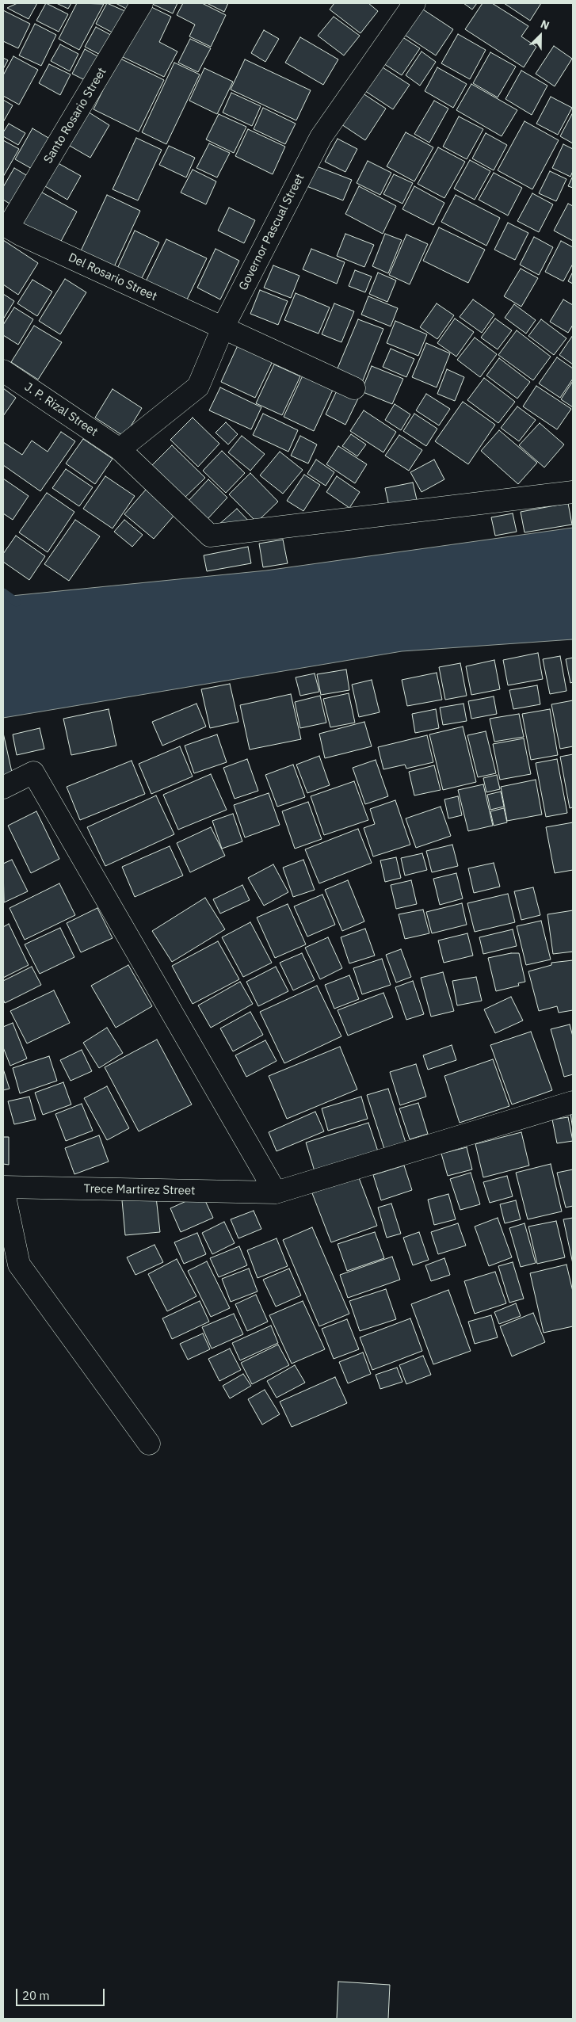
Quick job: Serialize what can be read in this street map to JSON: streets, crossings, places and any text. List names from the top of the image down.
{
  "streets": {
    "street": [
      "Santo Rosario Street",
      "Governor Pascual Street",
      "Del Rosario Street",
      "J. P. Rizal Street",
      "Trece Martirez Street"
    ]
  },
  "crossings": [
    ["Santo Rosario Street", "Del Rosario Street"],
    ["Governor Pascual Street", "Del Rosario Street"],
    ["Governor Pascual Street", "J. P. Rizal Street"]
  ],
  "scale_bar": "20 m",
  "north": "top right"
}
